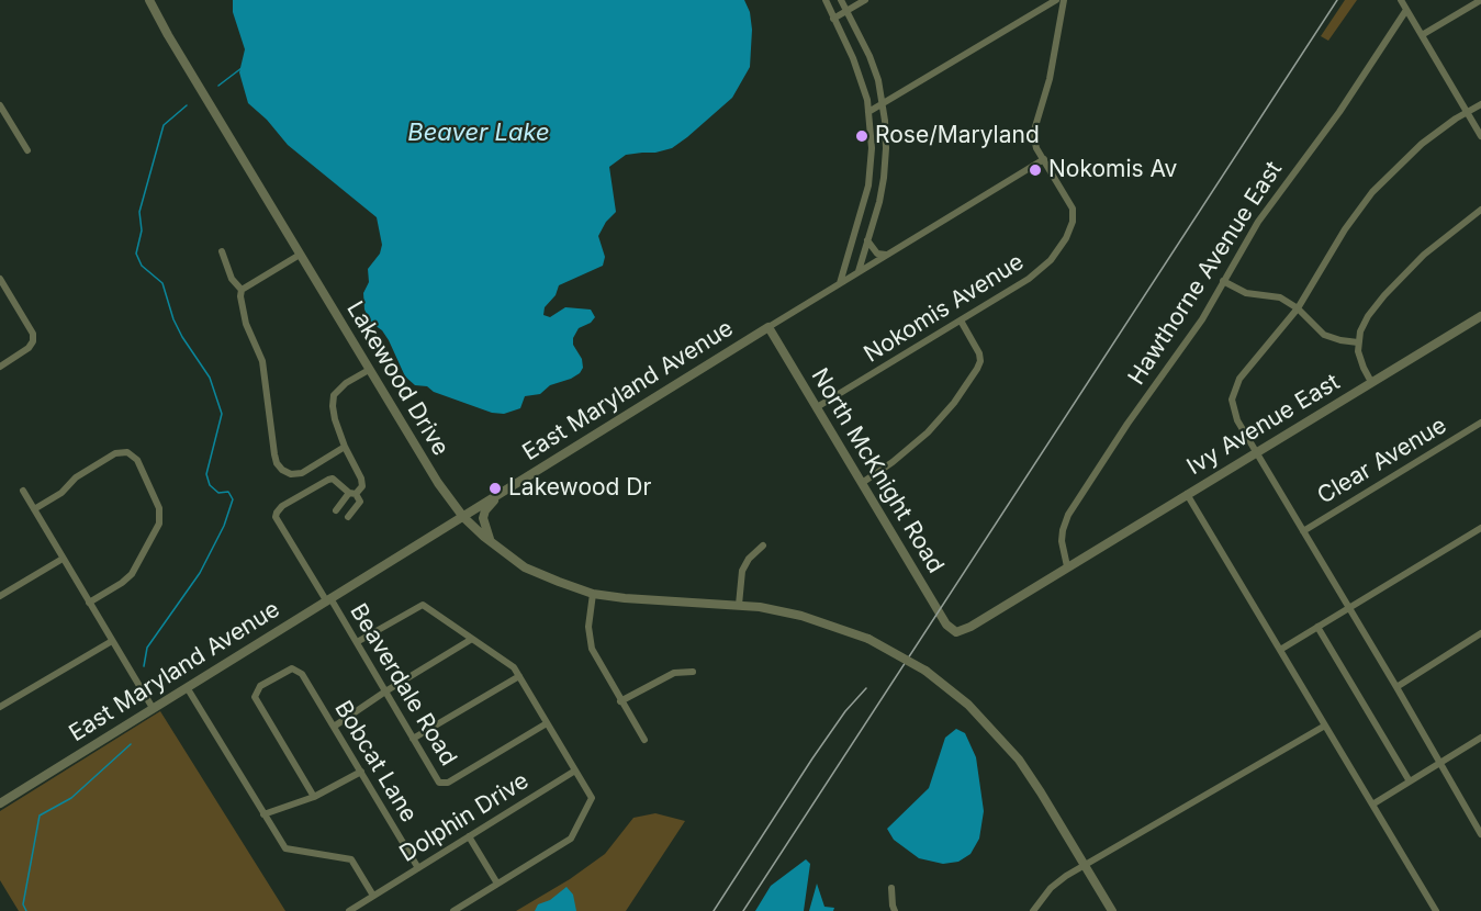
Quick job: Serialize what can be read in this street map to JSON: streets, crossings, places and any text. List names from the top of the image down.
{
  "streets": {
    "street": [
      "Hawthorne Avenue East",
      "Nokomis Avenue",
      "Lakewood Drive",
      "East Maryland Avenue",
      "Ivy Avenue East",
      "Clear Avenue",
      "North McKnight Road",
      "Beaverdale Road",
      "Bobcat Lane",
      "Dolphin Drive"
    ]
  },
  "crossings": [
    ["Hawthorne Avenue East", "Ivy Avenue East"],
    ["Nokomis Avenue", "East Maryland Avenue"],
    ["Nokomis Avenue", "North McKnight Road"],
    ["Lakewood Drive", "East Maryland Avenue"],
    ["East Maryland Avenue", "North McKnight Road"],
    ["East Maryland Avenue", "Beaverdale Road"],
    ["Ivy Avenue East", "North McKnight Road"],
    ["Bobcat Lane", "Dolphin Drive"]
  ],
  "water": ["Beaver Lake"],
  "places": ["Rose/Maryland", "Nokomis Av", "Lakewood Dr"]
}
